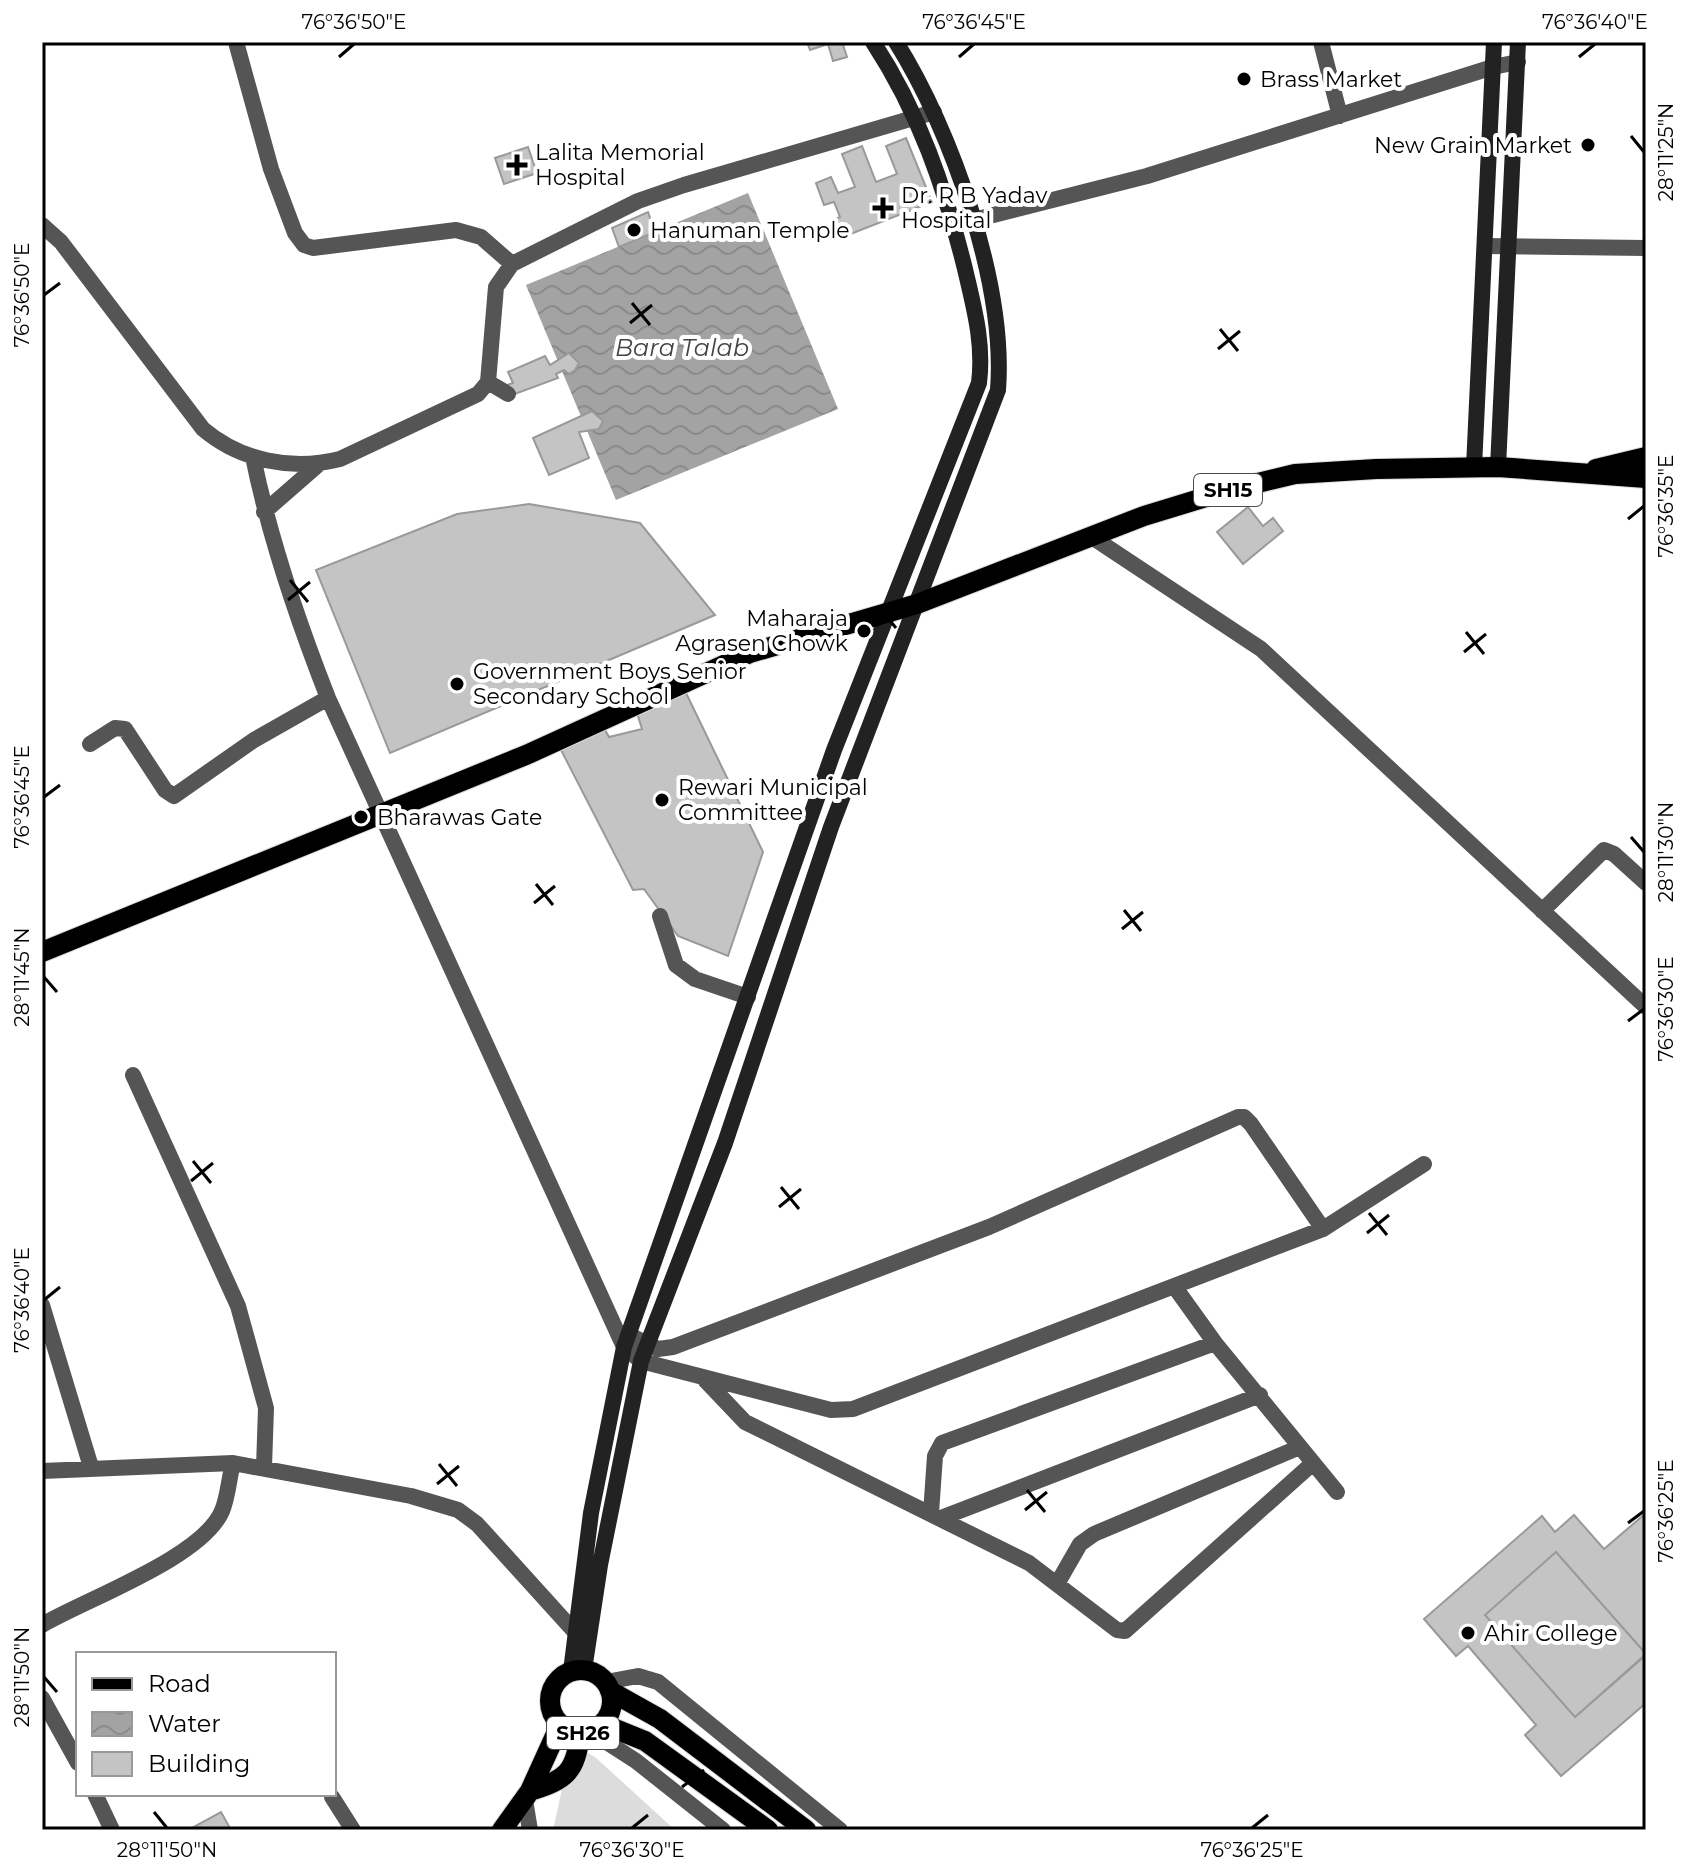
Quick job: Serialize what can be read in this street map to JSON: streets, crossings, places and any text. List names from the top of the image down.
{
  "streets": {
    "main road": ["SH15", "SH26"]
  },
  "water": ["Bara Talab"],
  "places": {
    "other": [
      "Brass Market",
      "New Grain Market",
      "Hanuman Temple",
      "Maharaja Agrasen Chowk",
      "Government Boys Senior Secondary School",
      "Rewari Municipal Committee",
      "Bharawas Gate",
      "Ahir College"
    ],
    "health": ["Lalita Memorial Hospital", "Dr. R B Yadav Hospital"]
  },
  "legend": ["Road", "Water", "Building"],
  "coordinates": [
    "76°36'50\"E",
    "76°36'45\"E",
    "76°36'40\"E",
    "28°11'25\"N",
    "76°36'35\"E",
    "28°11'30\"N",
    "28°11'45\"N",
    "76°36'30\"E",
    "76°36'25\"E",
    "28°11'50\"N"
  ]
}
